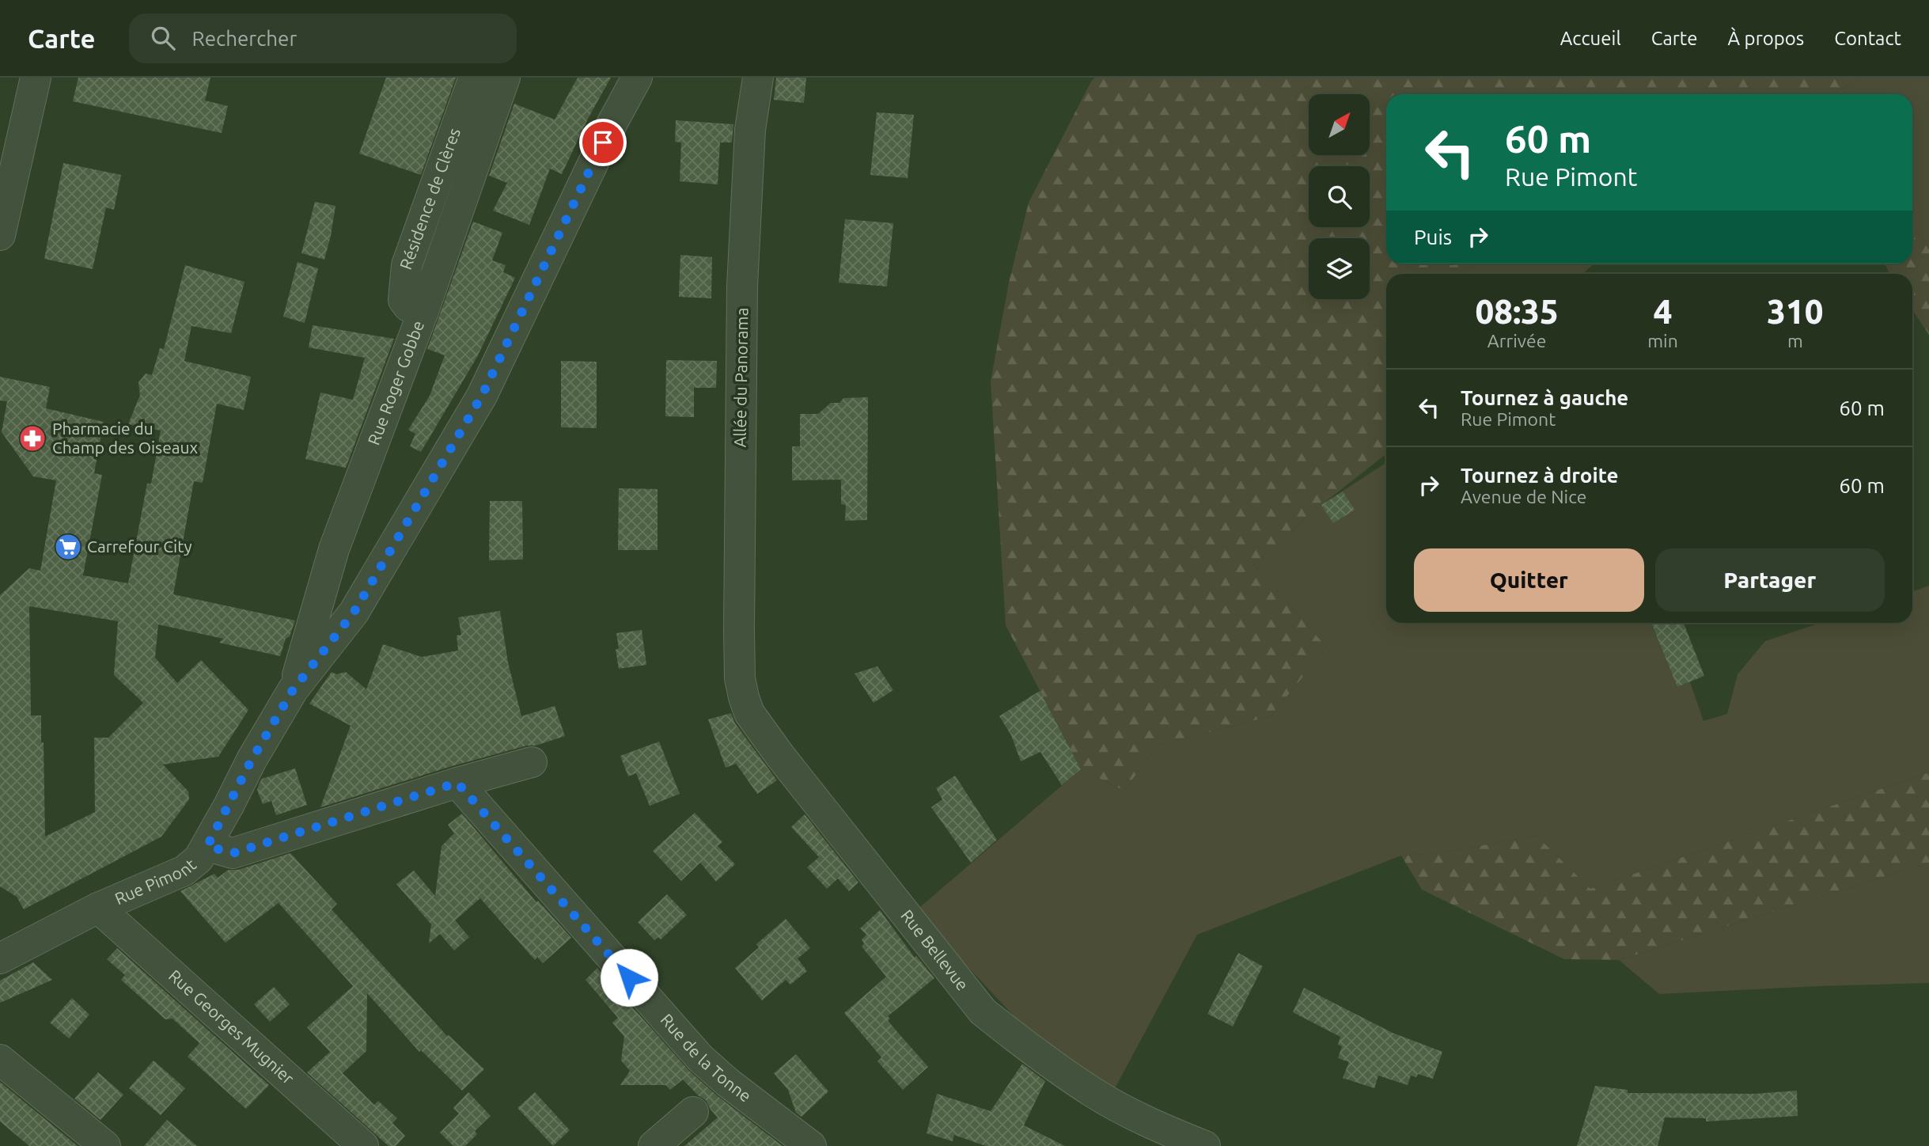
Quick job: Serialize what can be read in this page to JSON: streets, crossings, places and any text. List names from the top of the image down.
{
  "streets": {
    "street": [
      "Résidence de Clères",
      "Allée du Panorama",
      "Rue Roger Gobbe",
      "Rue Pimont",
      "Rue Bellevue",
      "Rue Georges Mugnier",
      "Rue de la Tonne"
    ]
  },
  "crossings": [
    ["Résidence de Clères", "Rue Roger Gobbe"],
    ["Allée du Panorama", "Rue Bellevue"],
    ["Rue Pimont", "Rue Georges Mugnier"],
    ["Rue Pimont", "Rue de la Tonne"]
  ],
  "places": {
    "pharmacy": ["Pharmacie du Champ des Oiseaux"],
    "supermarket": ["Carrefour City"]
  },
  "north": "top right",
  "page": {
    "header": "Carte",
    "search": "Rechercher",
    "nav": [
      "Accueil",
      "Carte",
      "À propos",
      "Contact"
    ],
    "turn": ["60 m", "Rue Pimont"],
    "then": "Puis",
    "eta": [
      "08:35",
      "Arrivée",
      "4",
      "min",
      "310",
      "m"
    ],
    "list": [
      {
        "name": "Tournez à gauche",
        "note": "Rue Pimont",
        "value": "60 m"
      },
      {
        "name": "Tournez à droite",
        "note": "Avenue de Nice",
        "value": "60 m"
      }
    ],
    "buttons": ["Quitter", "Partager"]
  }
}
